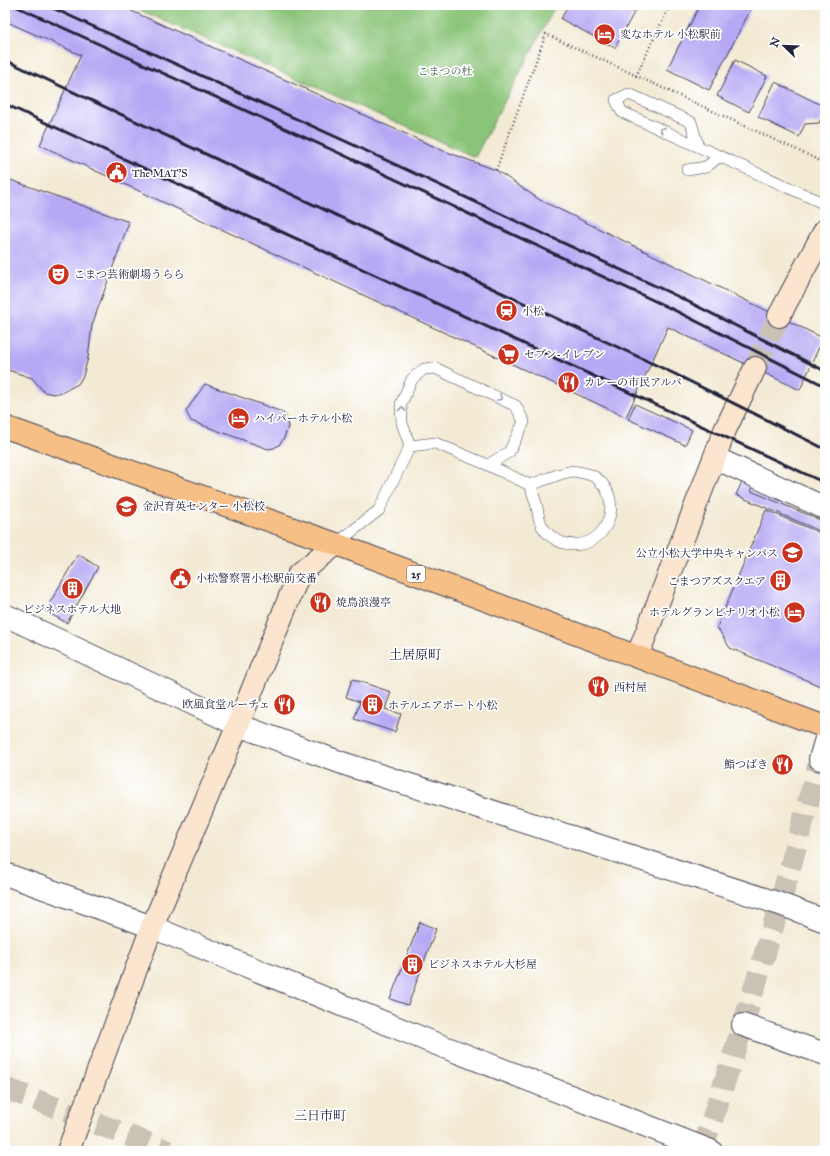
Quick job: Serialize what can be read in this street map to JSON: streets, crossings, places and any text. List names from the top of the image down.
{
  "streets": {
    "main road": ["25"]
  },
  "districts": ["土居原町", "三日市町"],
  "parks": ["こまつの杜"],
  "places": {
    "hotel": ["変なホテル 小松駅前", "ハイパーホテル小松", "ホテルグランビナリオ小松"],
    "public building": ["The MAT'S", "小松警察署小松駅前交番"],
    "theatre": ["こまつ芸術劇場うらら"],
    "station": ["小松"],
    "supermarket": ["セブン-イレブン"],
    "restaurant": [
      "カレーの市民アルバ",
      "焼鳥浪漫亭",
      "西村屋",
      "欧風食堂ルーチェ",
      "鮨つばき"
    ],
    "school or university": ["金沢育英センター 小松校", "公立小松大学中央キャンパス"],
    "building": [
      "こまつアズスクエア",
      "ビジネスホテル大地",
      "ホテルエアポート小松",
      "ビジネスホテル大杉屋"
    ]
  },
  "north": "top left"
}
